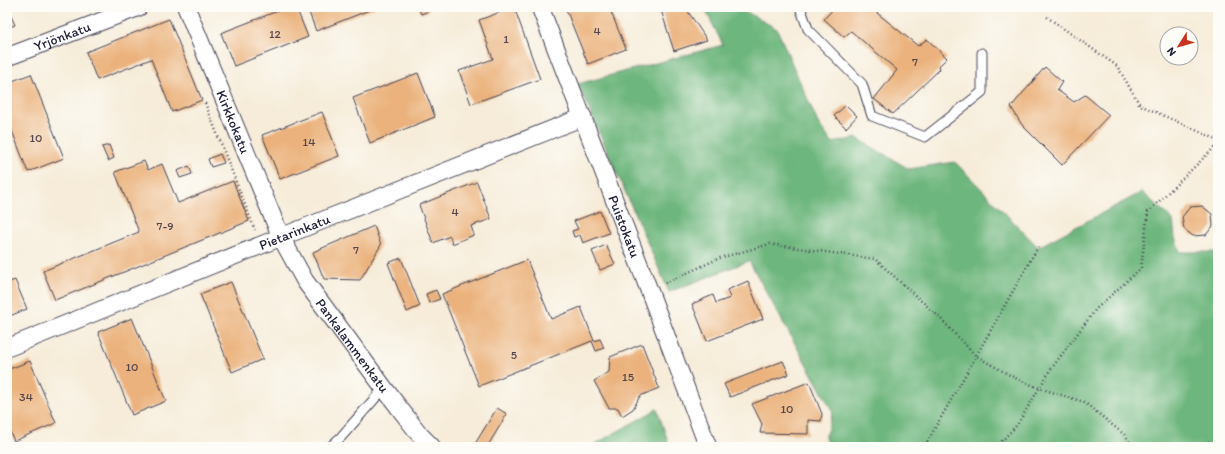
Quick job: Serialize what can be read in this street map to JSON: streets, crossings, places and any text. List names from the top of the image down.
{
  "streets": {
    "street": [
      "Yrjönkatu",
      "Kirkkokatu",
      "Puistokatu",
      "Pietarinkatu",
      "Pankalammenkatu"
    ]
  },
  "crossings": [
    ["Kirkkokatu", "Pietarinkatu"],
    ["Kirkkokatu", "Pankalammenkatu"],
    ["Puistokatu", "Pietarinkatu"],
    ["Pietarinkatu", "Pankalammenkatu"]
  ],
  "house_numbers": [
    "4",
    "12",
    "1",
    "7",
    "10",
    "14",
    "4",
    "7-9",
    "7",
    "5",
    "10",
    "15",
    "34",
    "10"
  ],
  "north": "bottom left"
}
